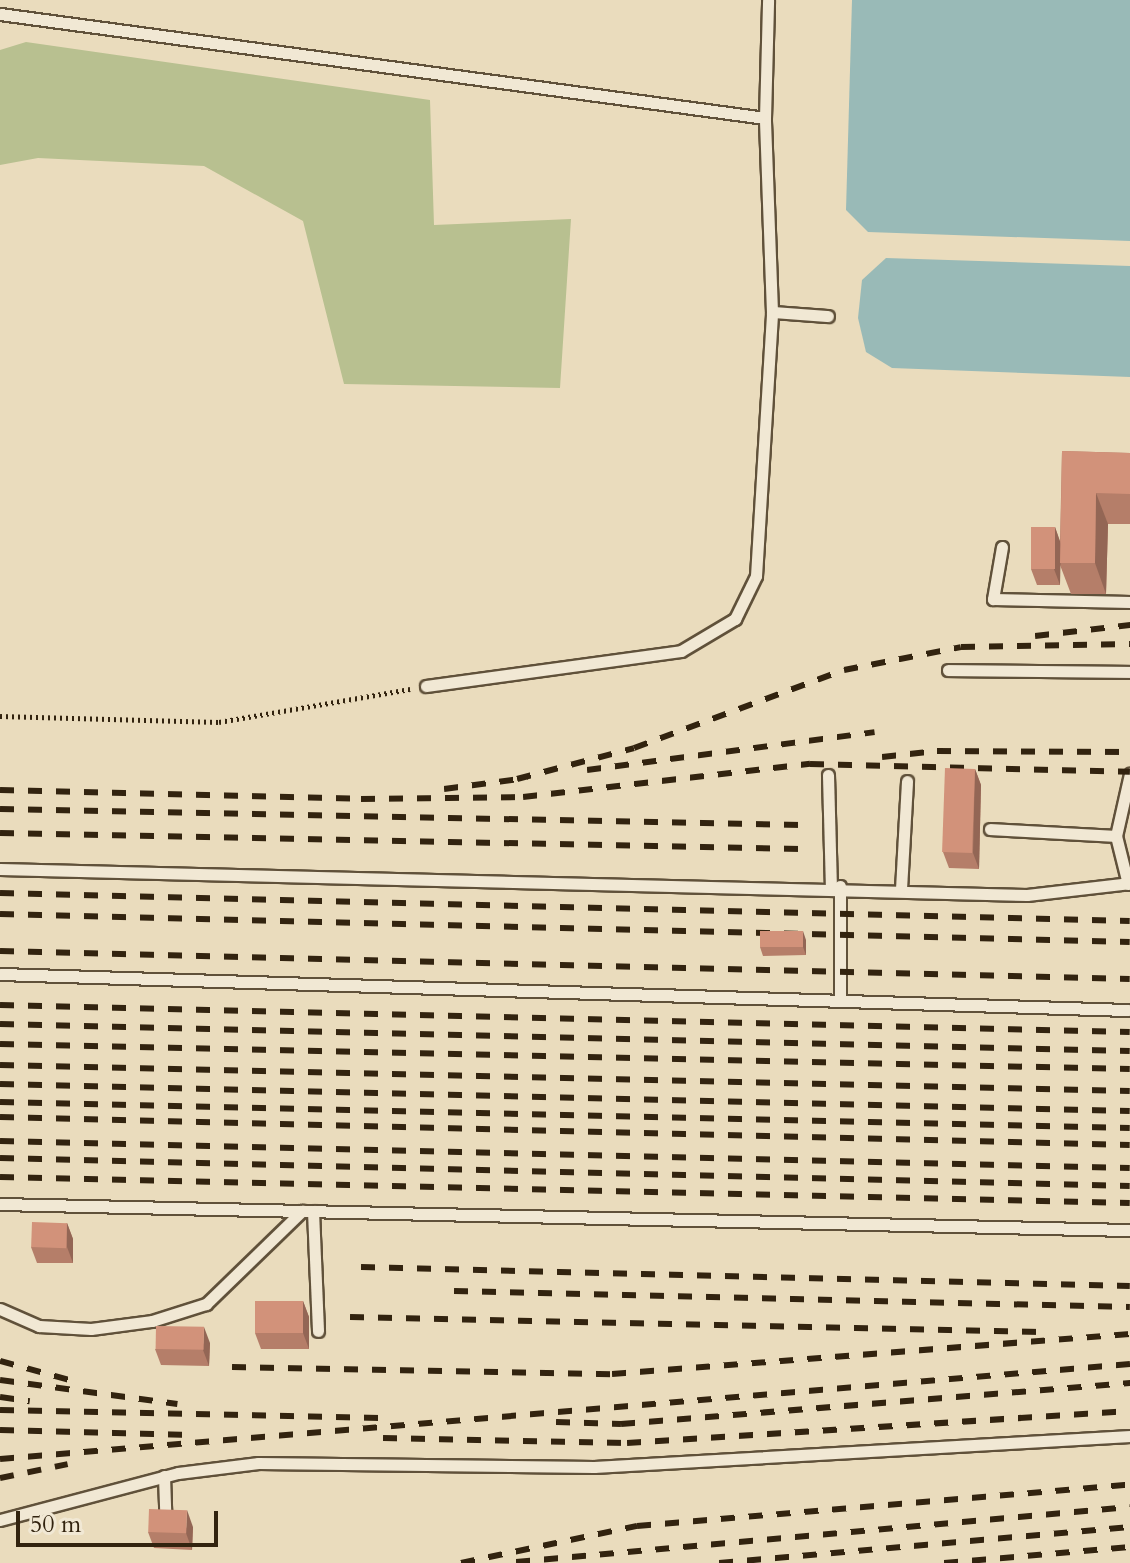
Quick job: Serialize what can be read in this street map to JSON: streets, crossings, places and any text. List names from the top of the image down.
{
  "scale_bar": "50 m"
}
